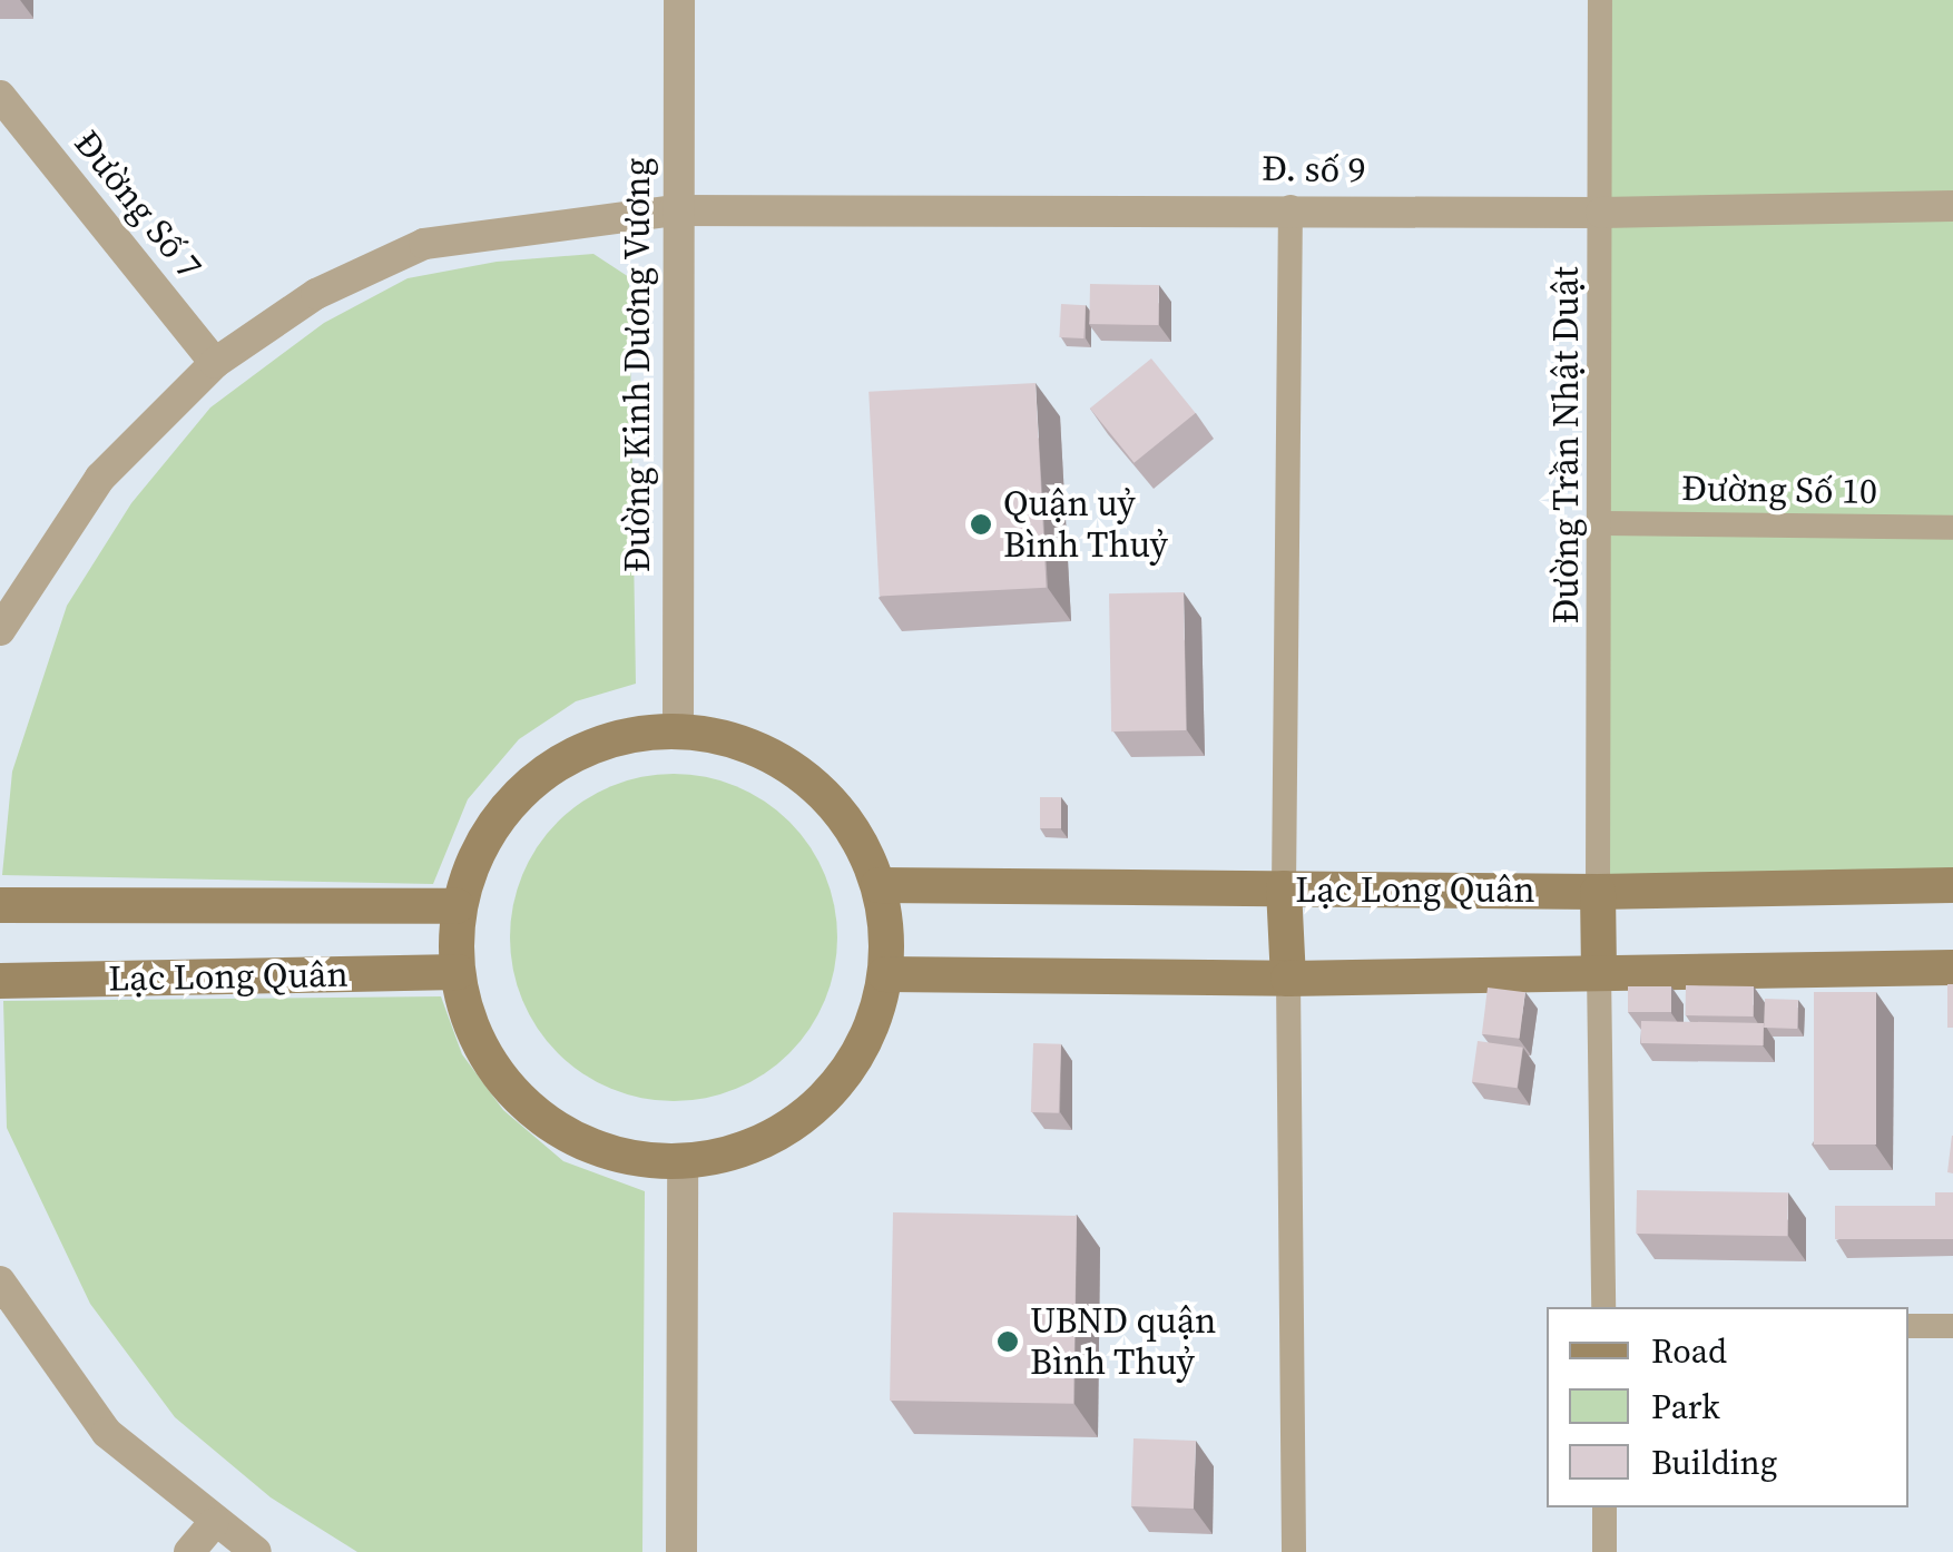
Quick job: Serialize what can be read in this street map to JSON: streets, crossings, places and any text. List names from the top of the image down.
{
  "streets": {
    "main road": ["Lạc Long Quân"],
    "street": [
      "Đ. số 9",
      "Đường Số 7",
      "Đường Kinh Dương Vương",
      "Đường Trần Nhật Duật",
      "Đường Số 10"
    ]
  },
  "crossings": [
    ["Đ. số 9", "Đường Số 7"],
    ["Đ. số 9", "Đường Kinh Dương Vương"],
    ["Đ. số 9", "Đường Trần Nhật Duật"],
    ["Đường Trần Nhật Duật", "Đường Số 10"],
    ["Đường Trần Nhật Duật", "Lạc Long Quân"]
  ],
  "places": ["Quận uỷ Bình Thuỷ", "UBND quận Bình Thuỷ"],
  "legend": ["Road", "Park", "Building"]
}
